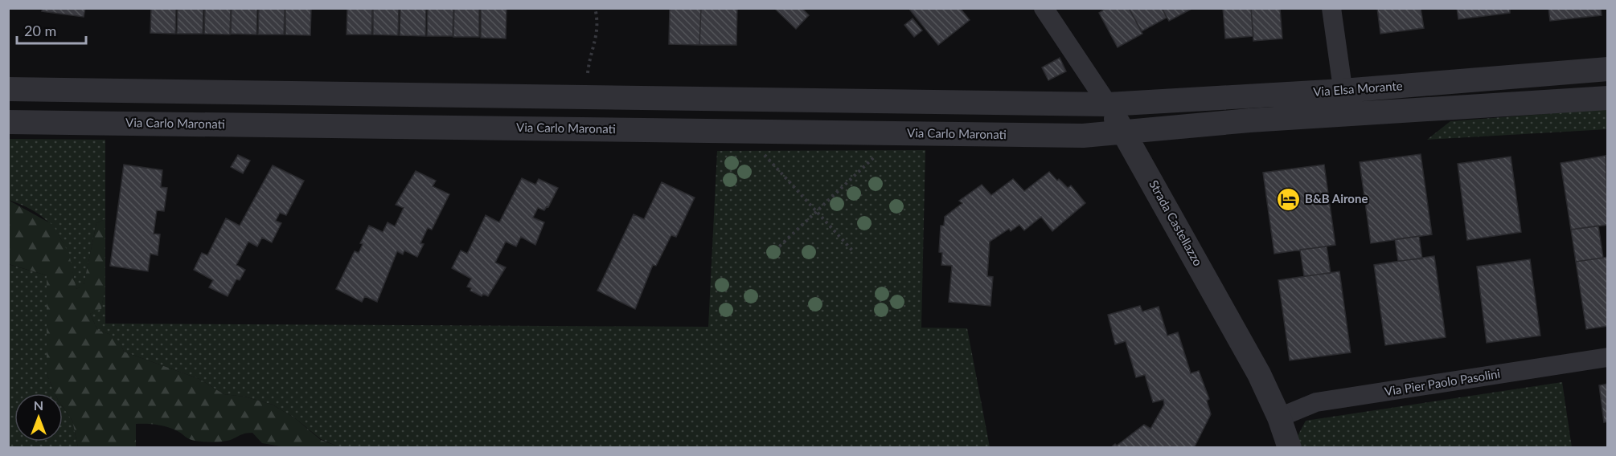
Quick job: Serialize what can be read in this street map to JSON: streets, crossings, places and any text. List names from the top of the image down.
{
  "streets": {
    "street": [
      "Via Elsa Morante",
      "Via Carlo Maronati",
      "Strada Castellazzo",
      "Via Pier Paolo Pasolini"
    ]
  },
  "crossings": [
    ["Via Elsa Morante", "Via Carlo Maronati"],
    ["Via Elsa Morante", "Strada Castellazzo"],
    ["Via Carlo Maronati", "Strada Castellazzo"],
    ["Strada Castellazzo", "Via Pier Paolo Pasolini"]
  ],
  "places": {
    "hotel": ["B&B Airone"]
  },
  "scale_bar": "20 m",
  "north": "top"
}
